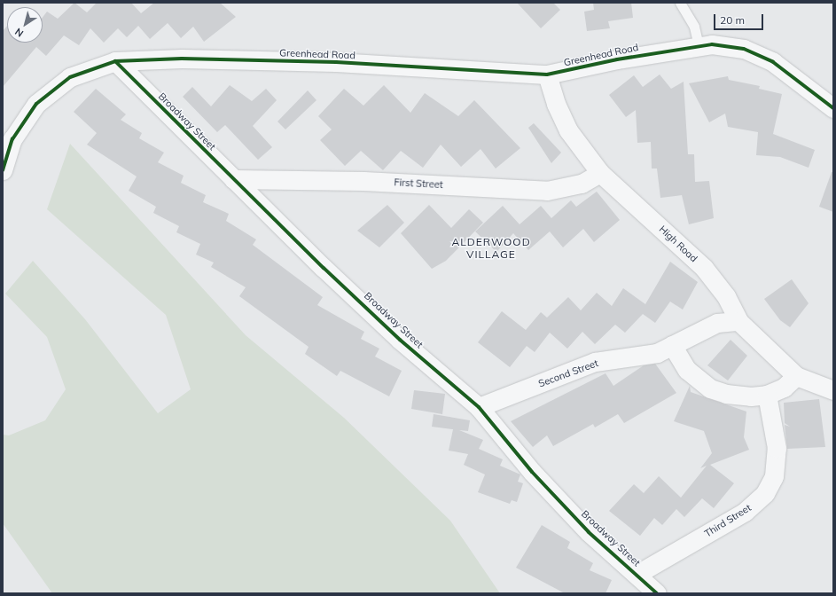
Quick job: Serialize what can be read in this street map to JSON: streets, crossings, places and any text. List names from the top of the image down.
{
  "streets": {
    "street": [
      "Greenhead Road",
      "Broadway Street",
      "First Street",
      "High Road",
      "Second Street",
      "Third Street"
    ]
  },
  "crossings": [
    ["Greenhead Road", "Broadway Street"],
    ["Greenhead Road", "High Road"],
    ["Broadway Street", "First Street"],
    ["Broadway Street", "Second Street"],
    ["Broadway Street", "Third Street"],
    ["First Street", "High Road"],
    ["High Road", "Second Street"]
  ],
  "districts": ["ALDERWOOD VILLAGE"],
  "scale_bar": "20 m",
  "north": "bottom left"
}
